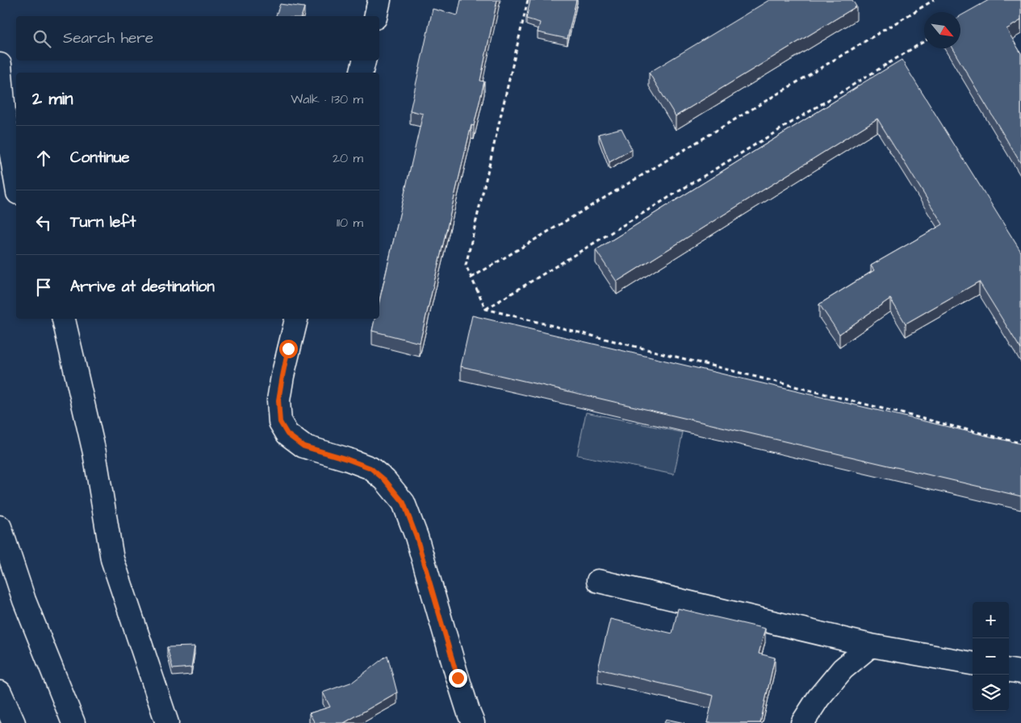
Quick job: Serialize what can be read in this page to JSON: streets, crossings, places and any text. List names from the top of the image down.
{
  "north": "bottom right",
  "page": {
    "search": "Search here",
    "heading": ["2 min", "Walk · 130 m"],
    "list": [
      ["Continue", "20 m"],
      ["Turn left", "110 m"],
      "Arrive at destination"
    ],
    "map_buttons": ["+", "−"]
  }
}
